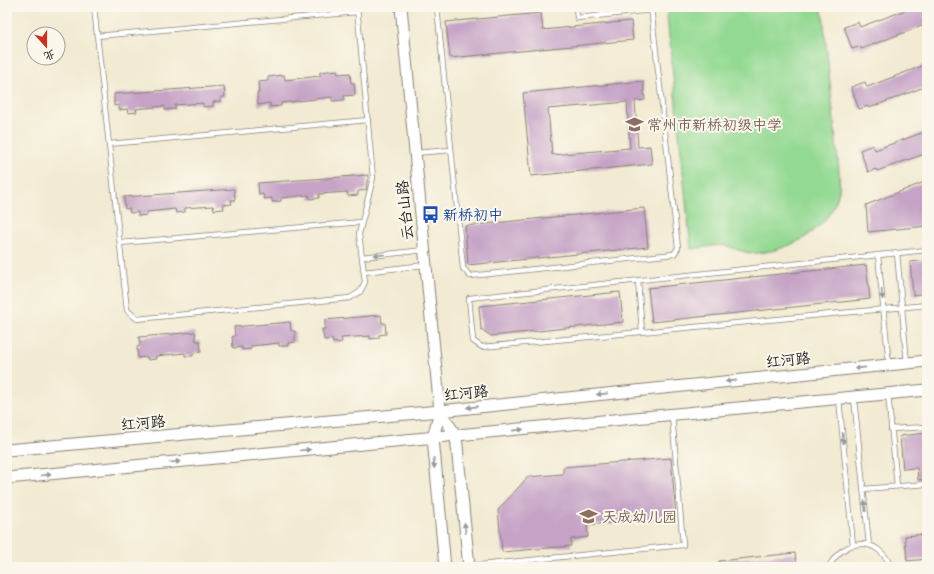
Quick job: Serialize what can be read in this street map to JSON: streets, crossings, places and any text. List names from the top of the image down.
{
  "streets": {
    "street": ["云台山路", "红河路"]
  },
  "crossings": [
    ["云台山路", "红河路"]
  ],
  "places": {
    "school or university": ["常州市新桥初级中学", "天成幼儿园"],
    "bus stop": ["新桥初中"]
  },
  "north": "bottom"
}
